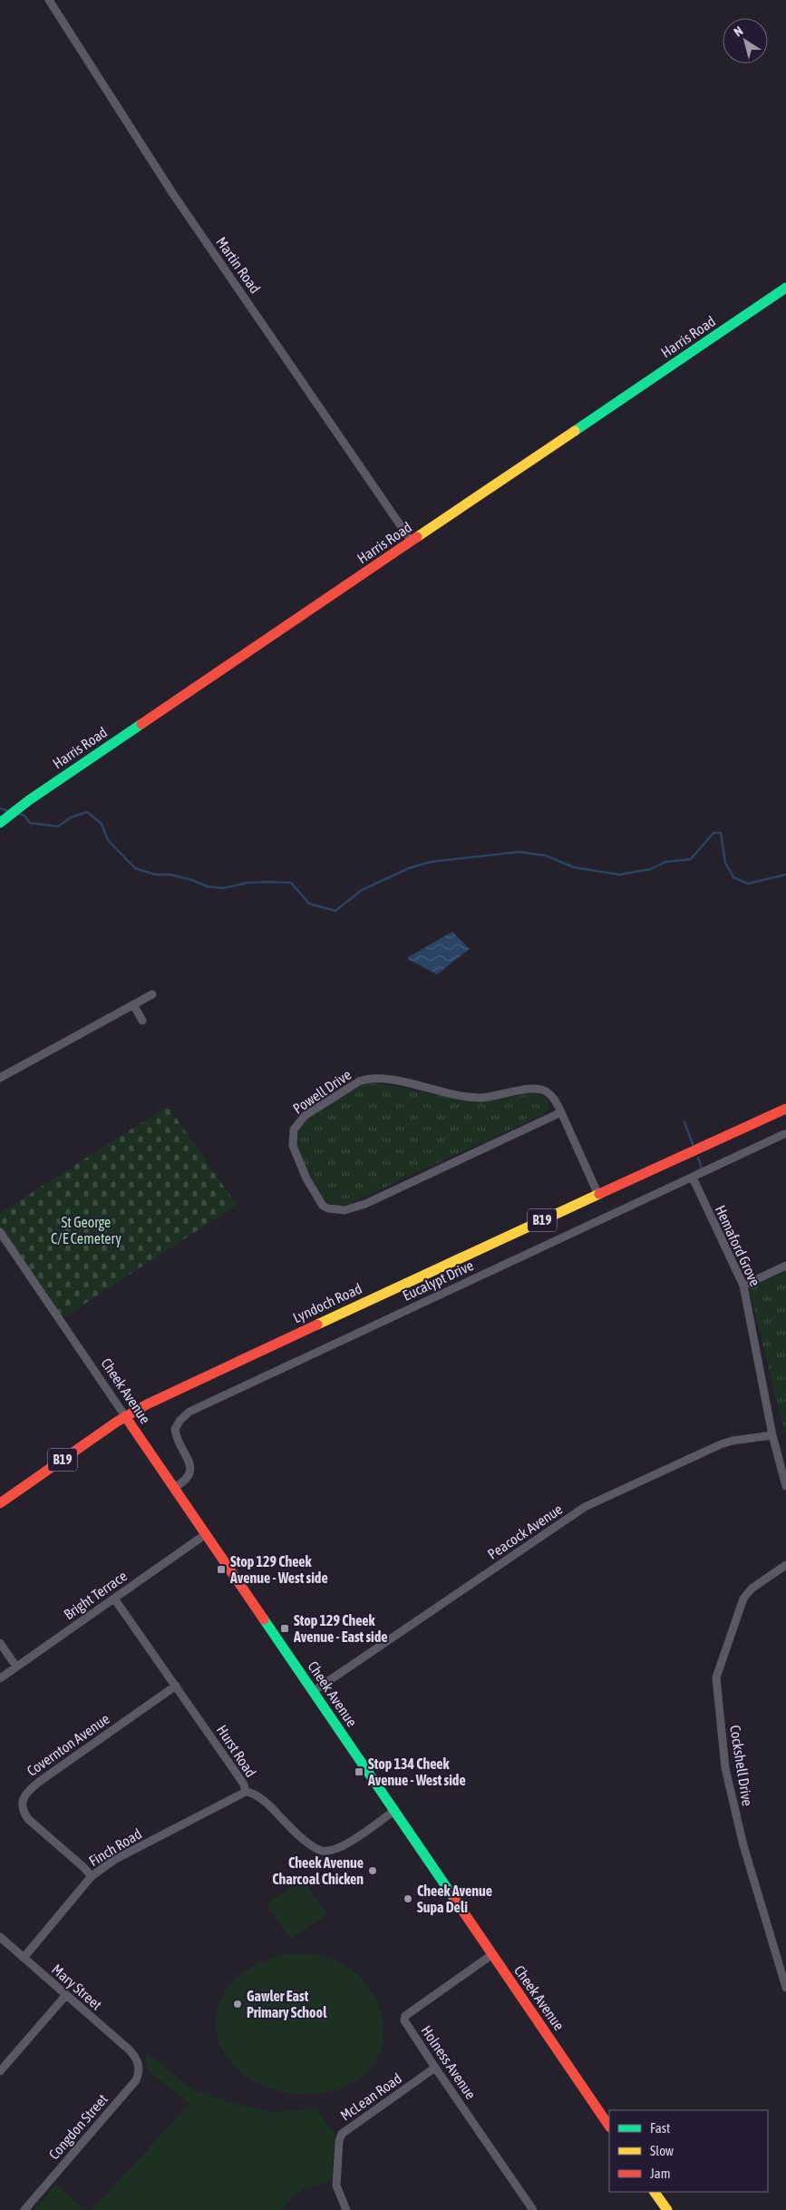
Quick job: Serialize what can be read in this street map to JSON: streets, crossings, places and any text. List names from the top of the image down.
{
  "streets": {
    "street": [
      "Martin Road",
      "Harris Road",
      "Powell Drive",
      "B19",
      "Hemaford Grove",
      "Eucalypt Drive",
      "Lyndoch Road",
      "Cheek Avenue",
      "Peacock Avenue",
      "Bright Terrace",
      "Covernton Avenue",
      "Hurst Road",
      "Cockshell Drive",
      "Finch Road",
      "Mary Street",
      "Holness Avenue",
      "McLean Road",
      "Congdon Street"
    ]
  },
  "crossings": [
    ["Martin Road", "Harris Road"],
    ["Powell Drive", "Lyndoch Road"],
    ["Hemaford Grove", "Eucalypt Drive"],
    ["Hemaford Grove", "Peacock Avenue"],
    ["Eucalypt Drive", "Cheek Avenue"],
    ["Lyndoch Road", "Cheek Avenue"],
    ["Cheek Avenue", "Peacock Avenue"],
    ["Cheek Avenue", "Bright Terrace"],
    ["Cheek Avenue", "Hurst Road"],
    ["Cheek Avenue", "Holness Avenue"],
    ["Bright Terrace", "Hurst Road"],
    ["Covernton Avenue", "Hurst Road"],
    ["Covernton Avenue", "Finch Road"],
    ["Hurst Road", "Finch Road"],
    ["Finch Road", "Mary Street"],
    ["Mary Street", "Congdon Street"],
    ["Holness Avenue", "McLean Road"]
  ],
  "parks": ["St George C/E Cemetery"],
  "places": {
    "transit": ["Stop 129 Cheek Avenue - West side", "Stop 129 Cheek Avenue - East side", "Stop 134 Cheek Avenue - West side"],
    "other": ["Cheek Avenue Charcoal Chicken", "Cheek Avenue Supa Deli", "Gawler East Primary School"]
  },
  "legend": ["Fast", "Slow", "Jam"],
  "north": "top left"
}
